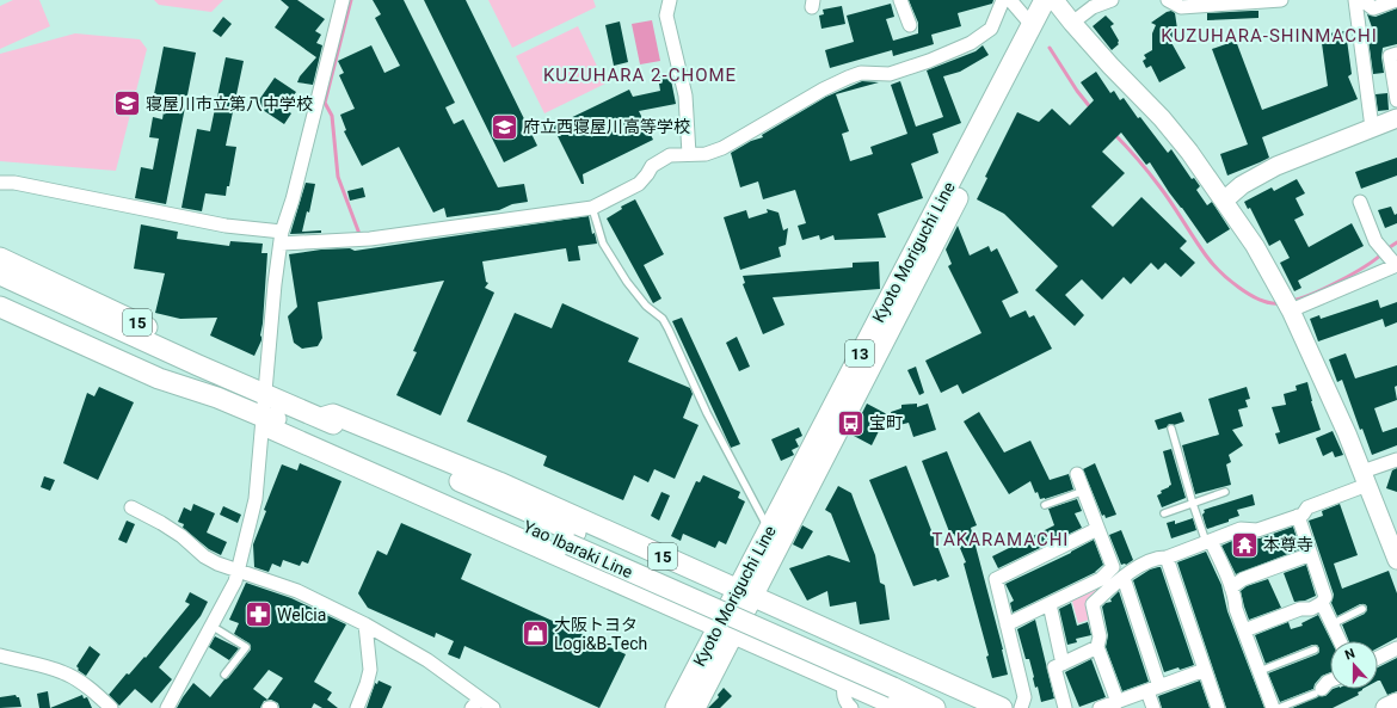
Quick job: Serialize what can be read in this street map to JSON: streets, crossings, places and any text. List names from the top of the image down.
{
  "streets": {
    "main road": [
      "Kyoto Moriguchi Line",
      "15",
      "13",
      "Yao Ibaraki Line"
    ]
  },
  "crossings": [
    ["Kyoto Moriguchi Line", "15"],
    ["15", "Yao Ibaraki Line"]
  ],
  "districts": ["KUZUHARA-SHINMACHI", "KUZUHARA 2-CHOME", "TAKARAMACHI"],
  "places": {
    "school or university": ["寝屋川市立第八中学校", "府立西寝屋川高等学校"],
    "bus stop": ["宝町"],
    "temple": ["本尊寺"],
    "pharmacy": ["Welcia"],
    "shop": ["大阪トヨタ Logi&B-Tech"]
  },
  "north": "top"
}
